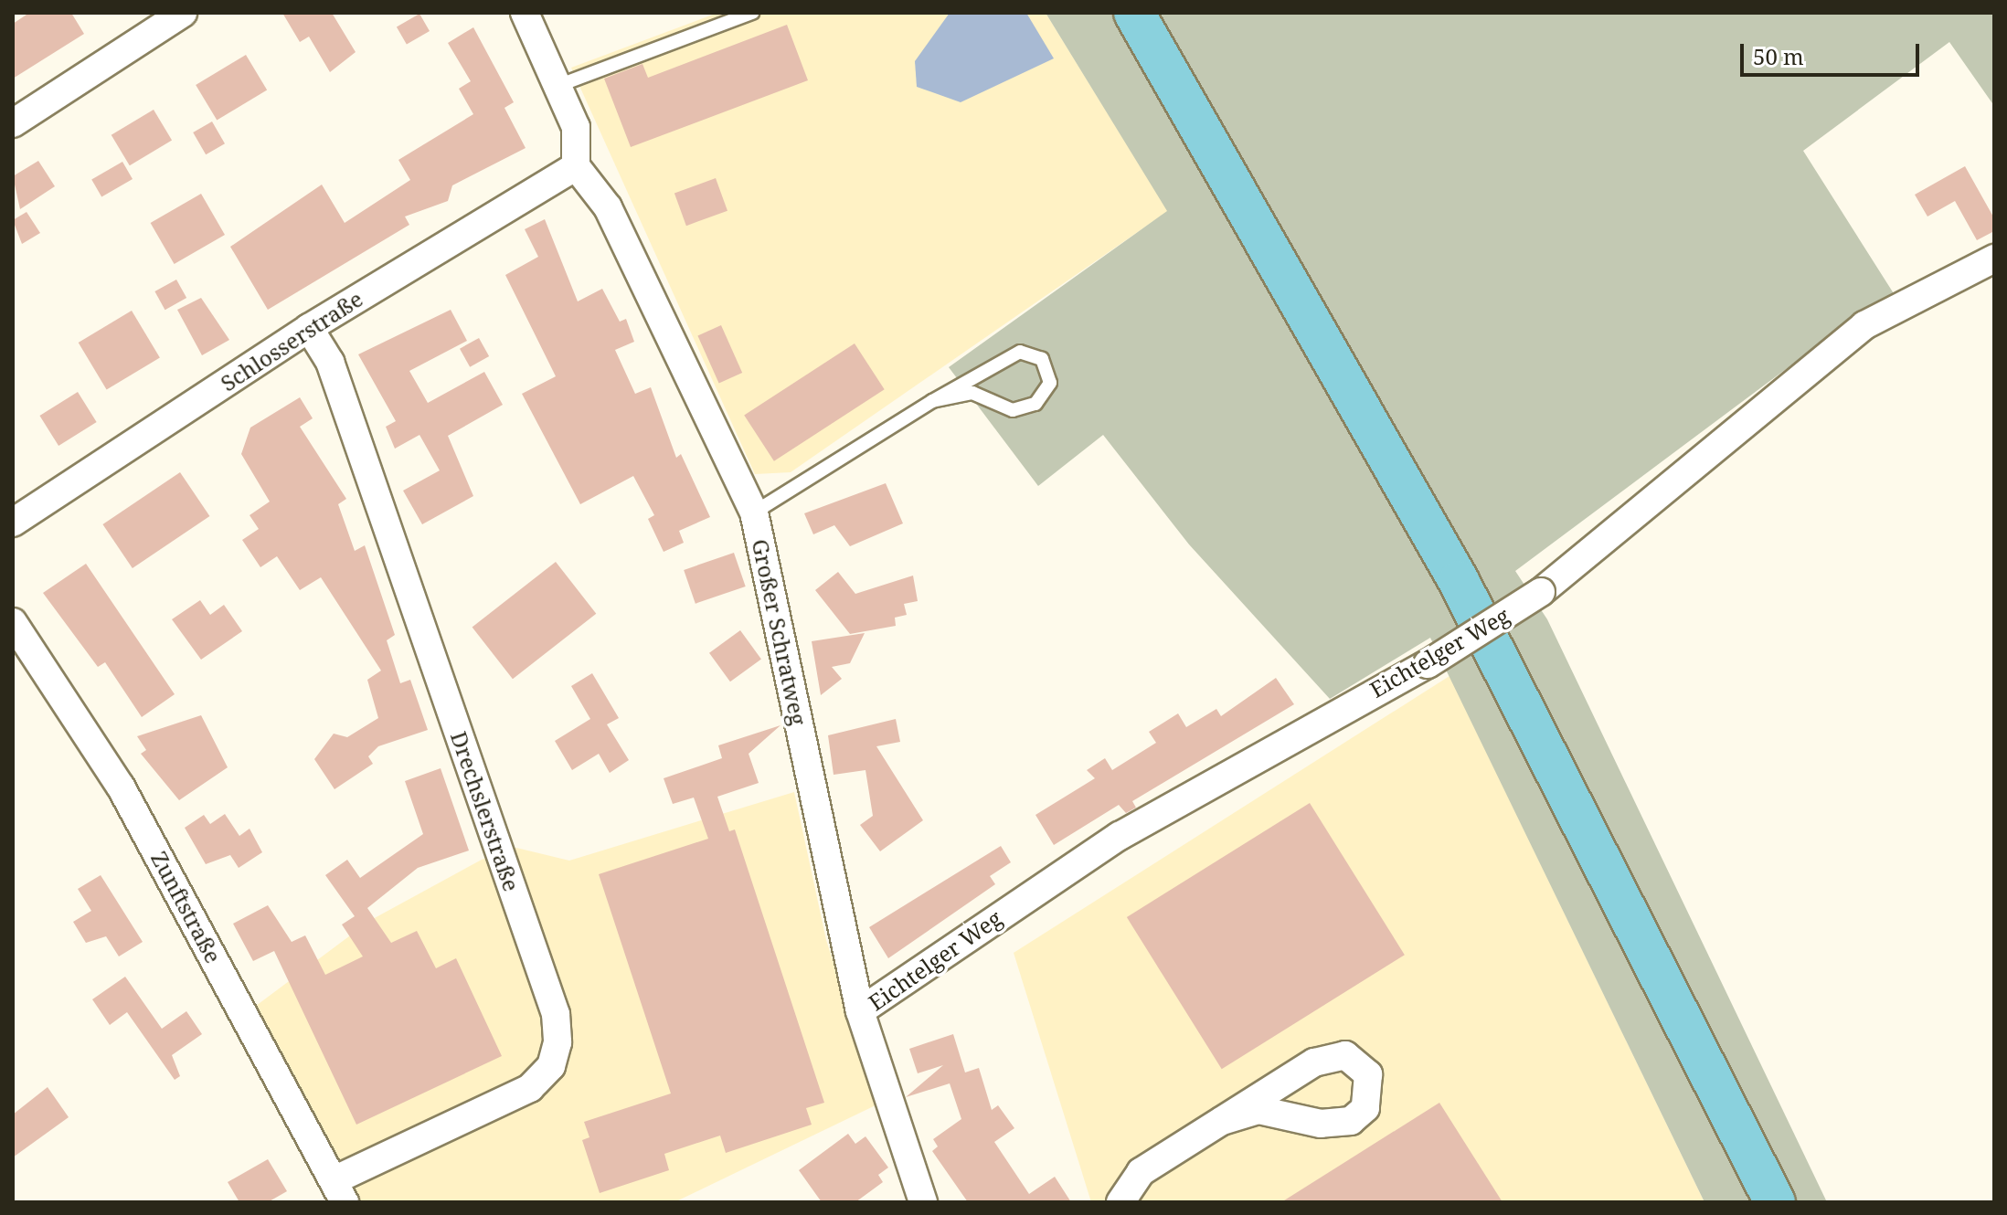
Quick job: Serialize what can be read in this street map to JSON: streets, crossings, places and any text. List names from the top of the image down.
{
  "streets": {
    "street": [
      "Schlosserstraße",
      "Großer Schratweg",
      "Eichtelger Weg",
      "Drechslerstraße",
      "Zunftstraße"
    ]
  },
  "crossings": [
    ["Schlosserstraße", "Großer Schratweg"],
    ["Schlosserstraße", "Drechslerstraße"],
    ["Großer Schratweg", "Eichtelger Weg"],
    ["Drechslerstraße", "Zunftstraße"]
  ],
  "scale_bar": "50 m"
}
